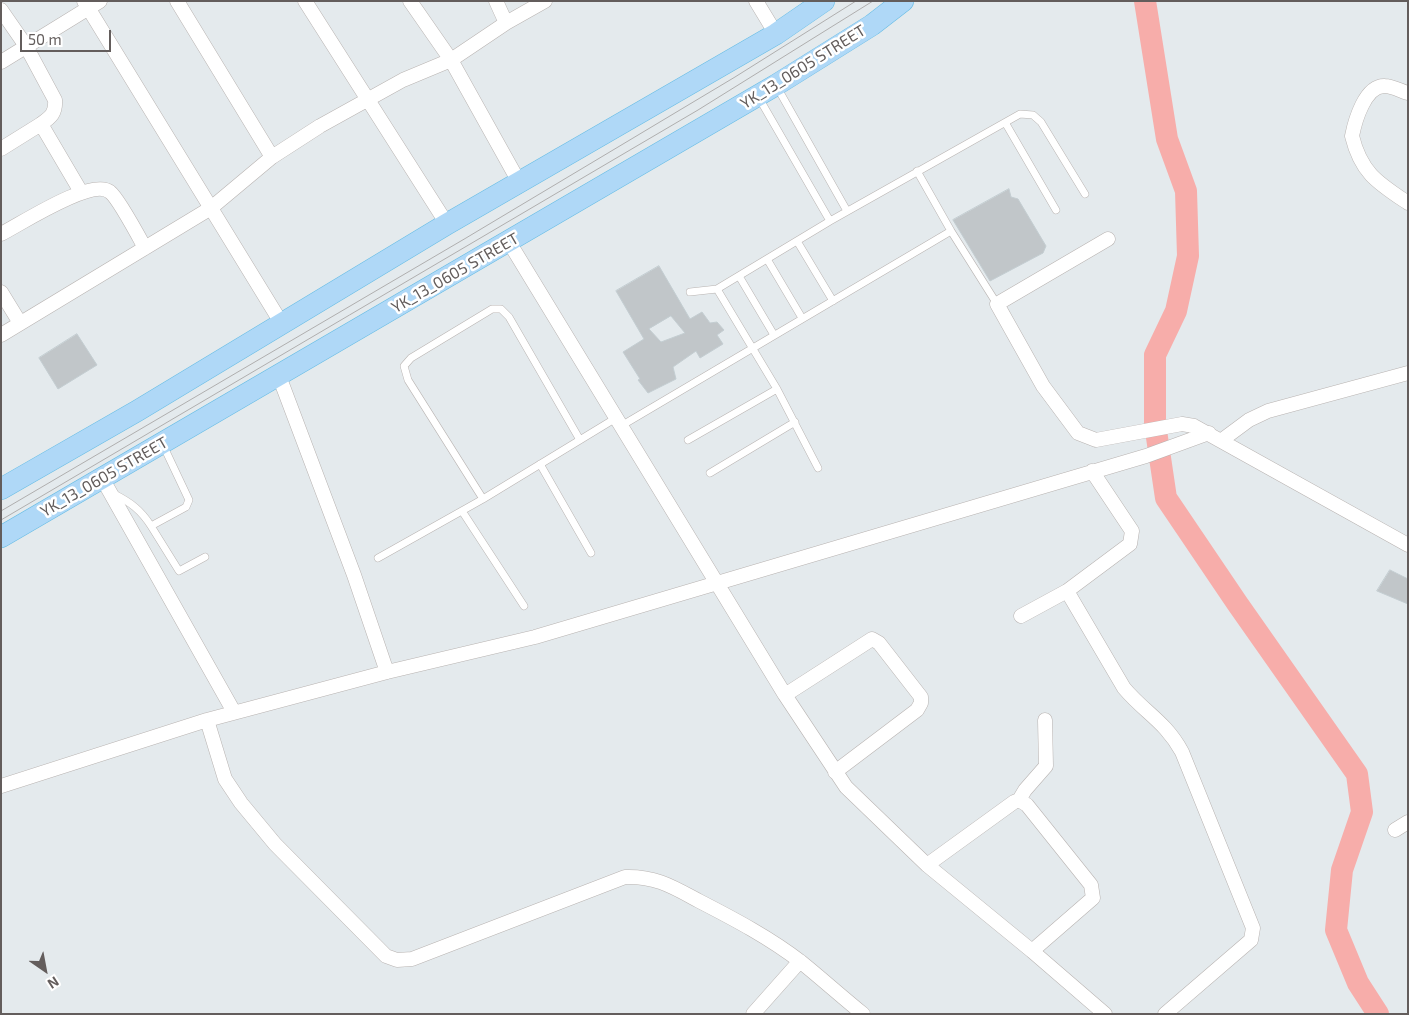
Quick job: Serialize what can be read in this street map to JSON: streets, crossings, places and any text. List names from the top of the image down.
{
  "streets": {
    "main road": ["YK_13_0605 STREET"]
  },
  "scale_bar": "50 m",
  "north": "bottom right"
}
